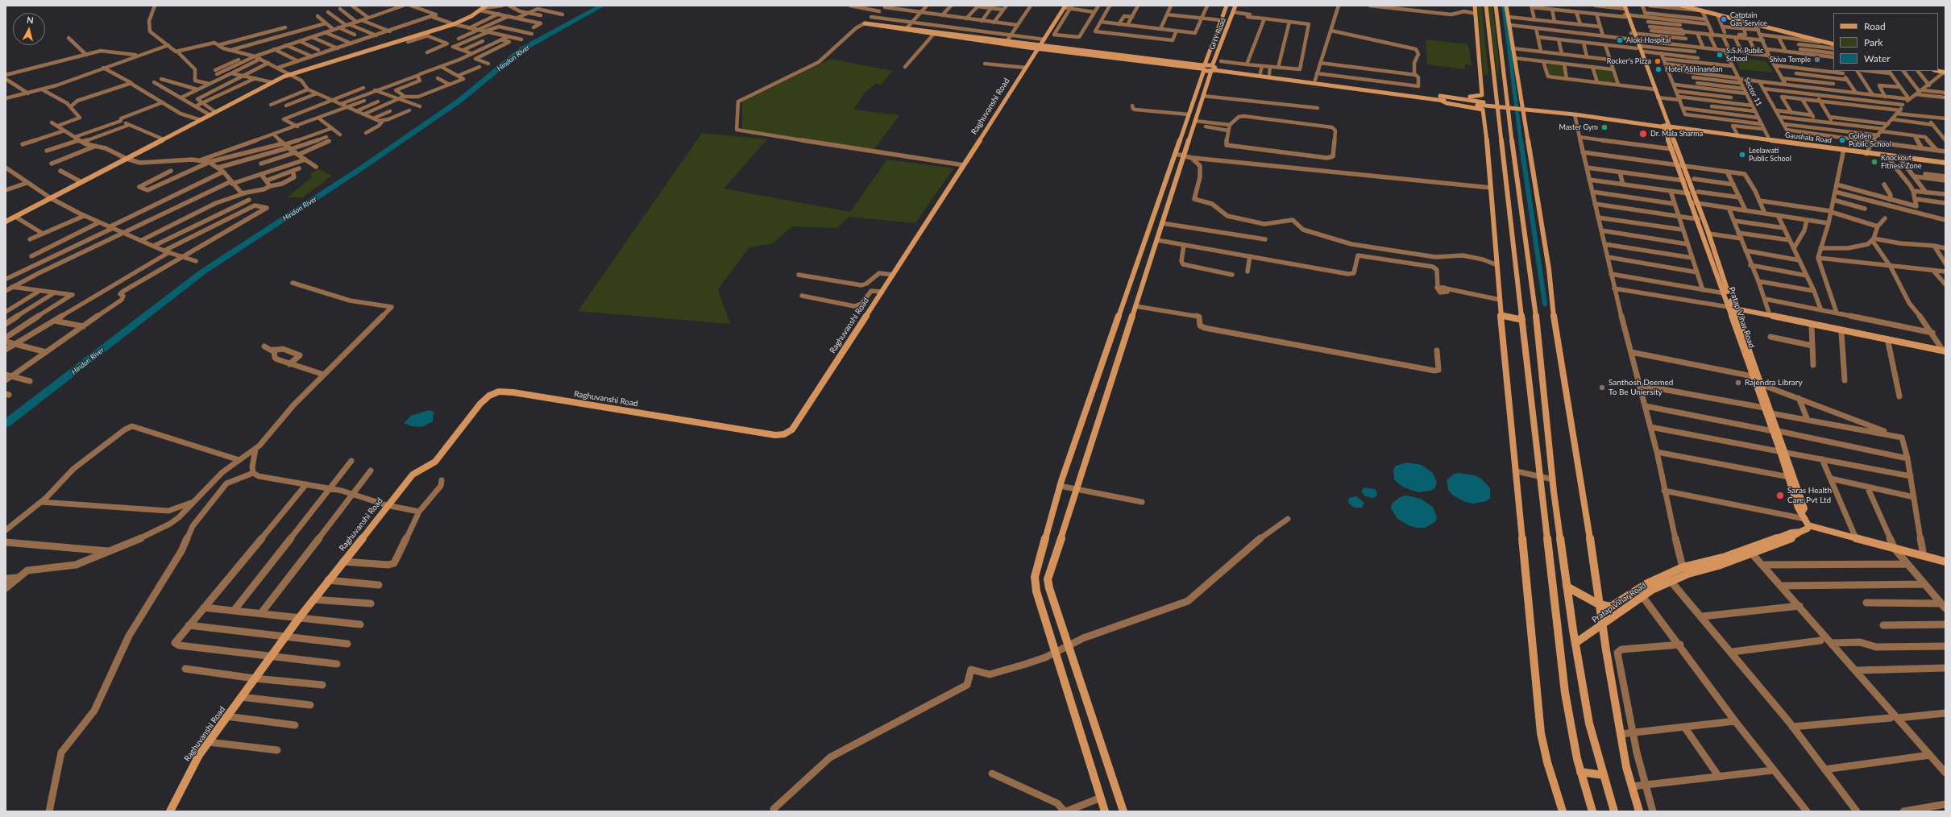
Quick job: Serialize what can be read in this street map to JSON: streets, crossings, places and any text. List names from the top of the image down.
{
  "streets": {
    "street": [
      "GHY Road",
      "Sector 11",
      "Raghuvanshi Road",
      "Gaushala Road",
      "Pratap Vihar Road"
    ]
  },
  "crossings": [
    ["Sector 11", "Gaushala Road"],
    ["Gaushala Road", "Pratap Vihar Road"]
  ],
  "water": ["Hindon River"],
  "places": [
    "Catptain Gas Service",
    "Aloki Hospital",
    "S.S.K Pubilc School",
    "Shiva Temple",
    "Rocker's Pizza",
    "Hotel Abhinandan",
    "Master Gym",
    "Dr. Mala Sharma",
    "Golden Public School",
    "Leelawati Public School",
    "Knockout Fitness Zone",
    "Rajendra Library",
    "Santhosh Deemed To Be Uniersity",
    "Saras Health Care Pvt Ltd"
  ],
  "legend": ["Road", "Park", "Water"],
  "north": "top"
}
